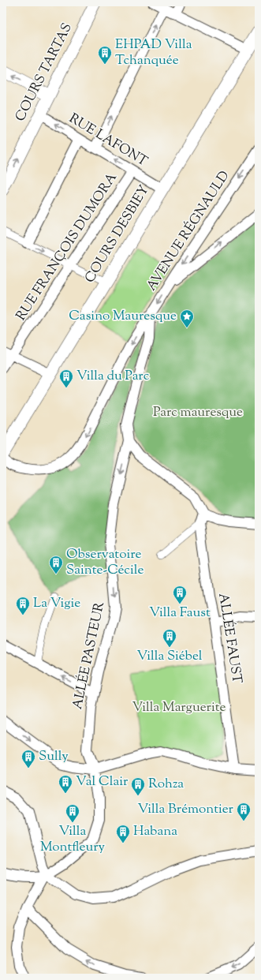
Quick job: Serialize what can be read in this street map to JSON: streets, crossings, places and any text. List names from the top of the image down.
{
  "streets": {
    "street": [
      "COURS TARTAS",
      "RUE LAFONT",
      "AVENUE RÉGNAULD",
      "COURS DESBIEY",
      "RUE FRANÇOIS DUMORA",
      "ALLÉE FAUST",
      "ALLÉE PASTEUR"
    ]
  },
  "crossings": [
    ["COURS TARTAS", "RUE LAFONT"],
    ["RUE LAFONT", "COURS DESBIEY"],
    ["RUE LAFONT", "RUE FRANÇOIS DUMORA"]
  ],
  "one_way": ["RUE LAFONT", "AVENUE RÉGNAULD", "ALLÉE PASTEUR"],
  "parks": ["Parc mauresque", "Villa Marguerite"],
  "places": {
    "building": [
      "EHPAD Villa Tchanquée",
      "Villa du Parc",
      "Observatoire Sainte-Cécile",
      "Villa Faust",
      "La Vigie",
      "Villa Siébel",
      "Sully",
      "Val Clair",
      "Rohza",
      "Villa Brémontier",
      "Villa Montfleury",
      "Habana"
    ],
    "place": ["Casino Mauresque"]
  }
}
